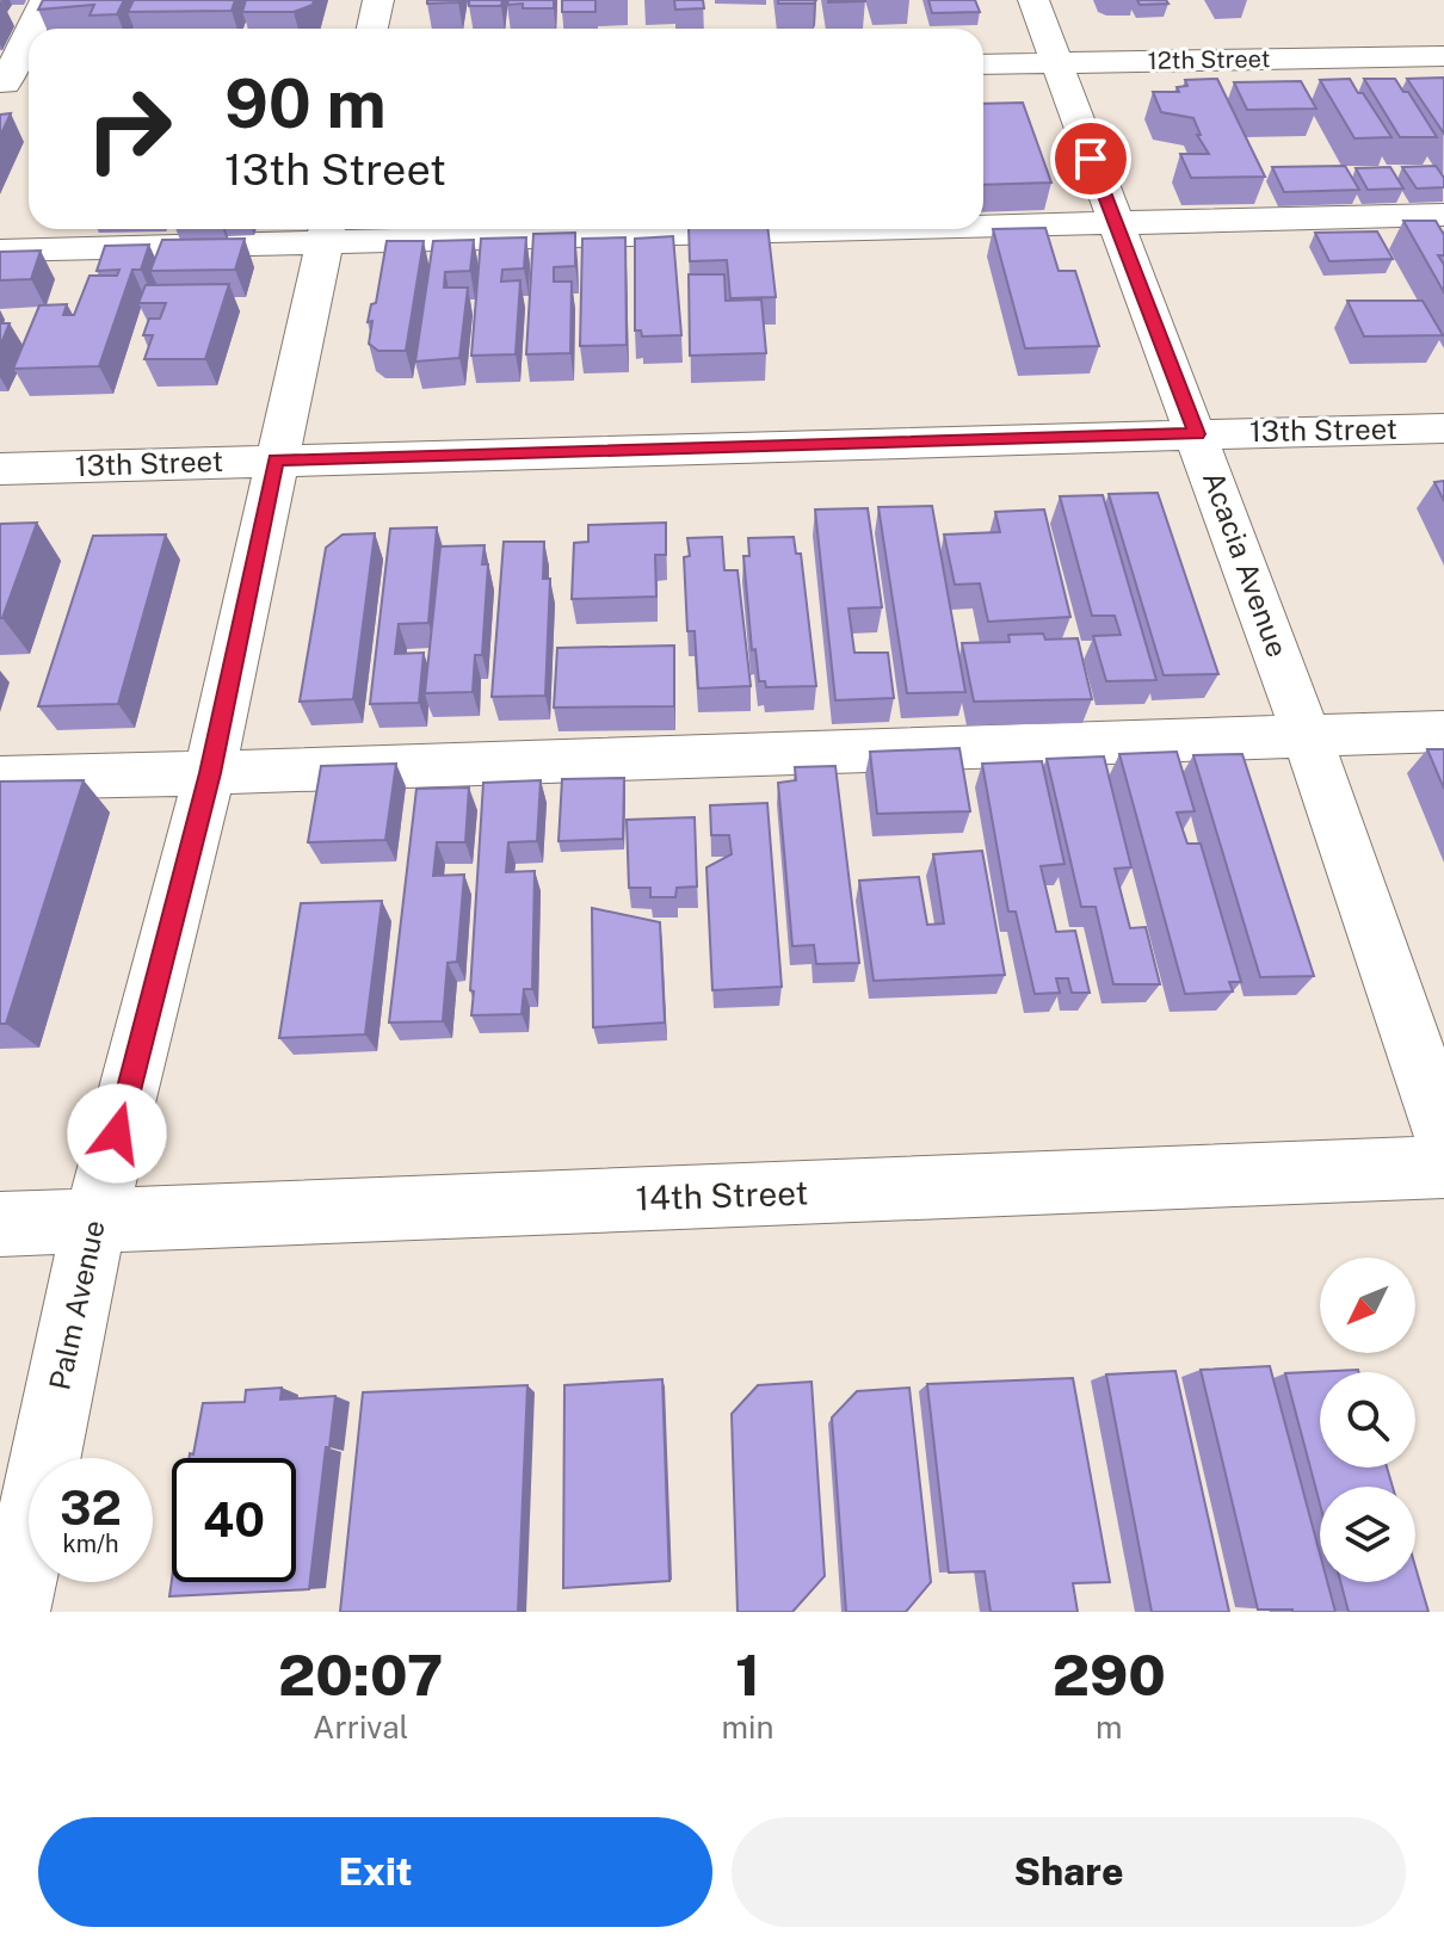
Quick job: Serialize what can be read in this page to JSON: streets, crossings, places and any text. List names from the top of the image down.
{
  "streets": {
    "street": [
      "12th Street",
      "13th Street",
      "Acacia Avenue",
      "14th Street",
      "Palm Avenue"
    ]
  },
  "crossings": [
    ["12th Street", "Acacia Avenue"],
    ["13th Street", "Acacia Avenue"],
    ["13th Street", "Palm Avenue"],
    ["14th Street", "Palm Avenue"]
  ],
  "north": "bottom left",
  "page": {
    "turn": ["90 m", "13th Street"],
    "speed": "32 km/h",
    "limit": "40",
    "eta": [
      "20:07",
      "Arrival",
      "1",
      "min",
      "290",
      "m"
    ],
    "buttons": ["Exit", "Share"]
  }
}
